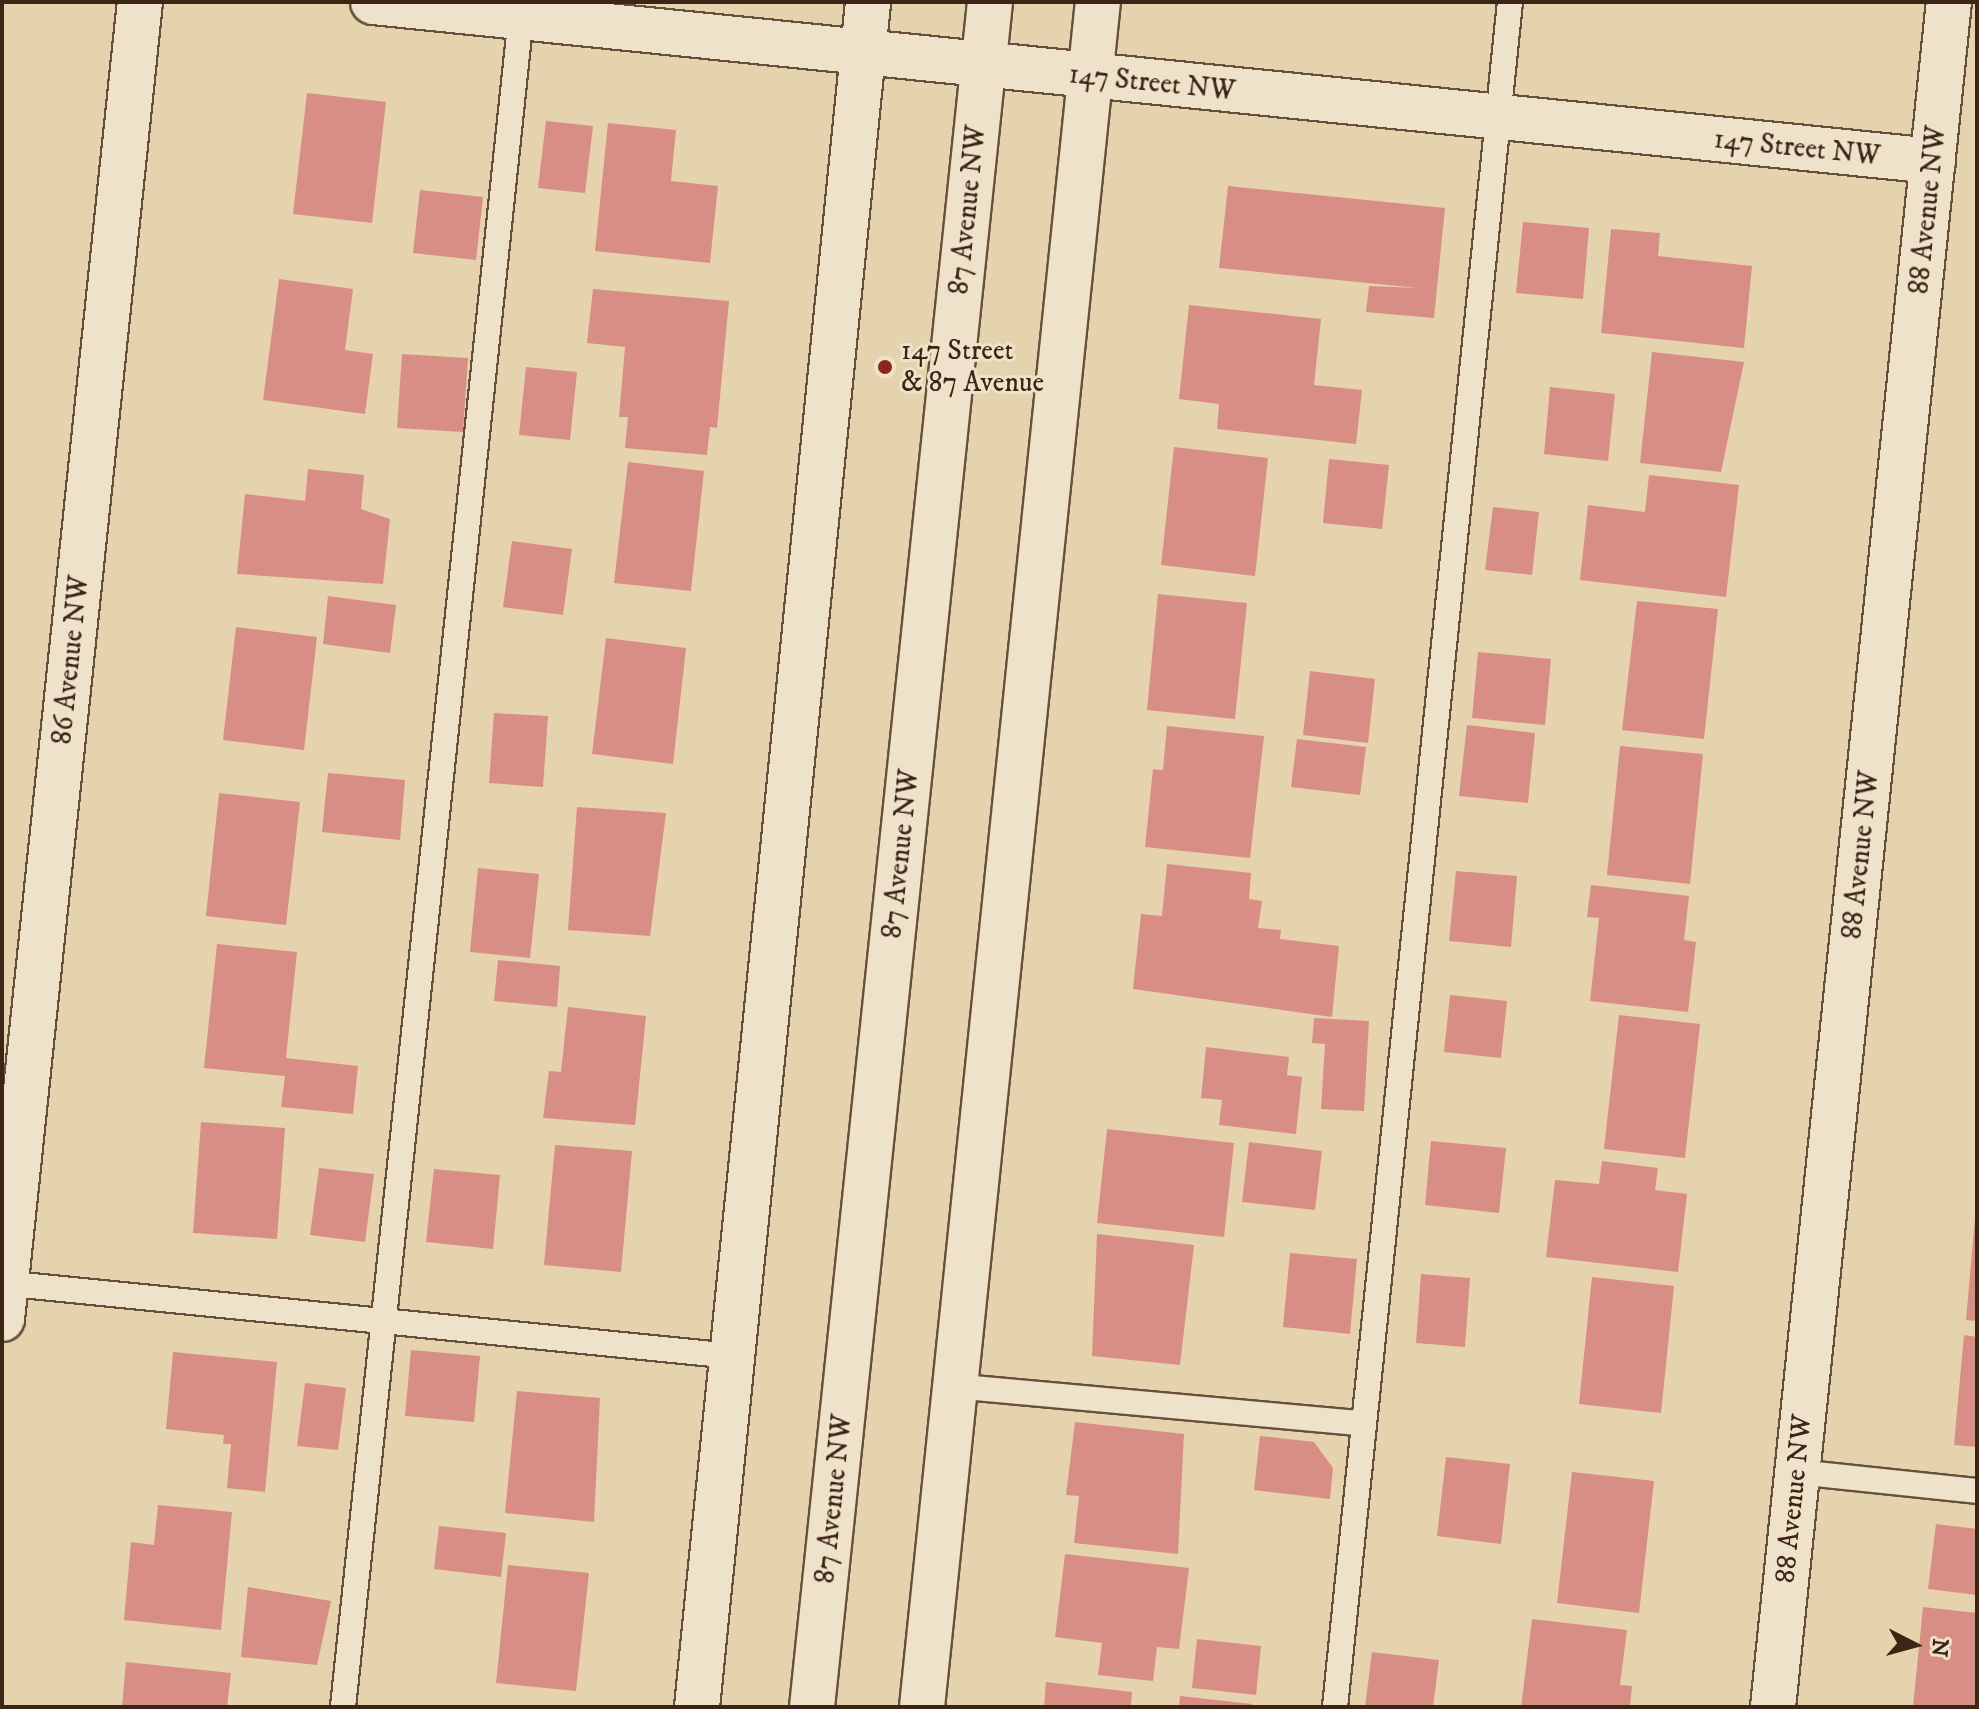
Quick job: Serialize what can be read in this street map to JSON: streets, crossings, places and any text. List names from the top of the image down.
{
  "streets": {
    "street": [
      "147 Street NW",
      "87 Avenue NW",
      "88 Avenue NW",
      "86 Avenue NW"
    ]
  },
  "crossings": [
    ["147 Street NW", "87 Avenue NW"],
    ["147 Street NW", "88 Avenue NW"]
  ],
  "places": ["147 Street & 87 Avenue"],
  "north": "right"
}
